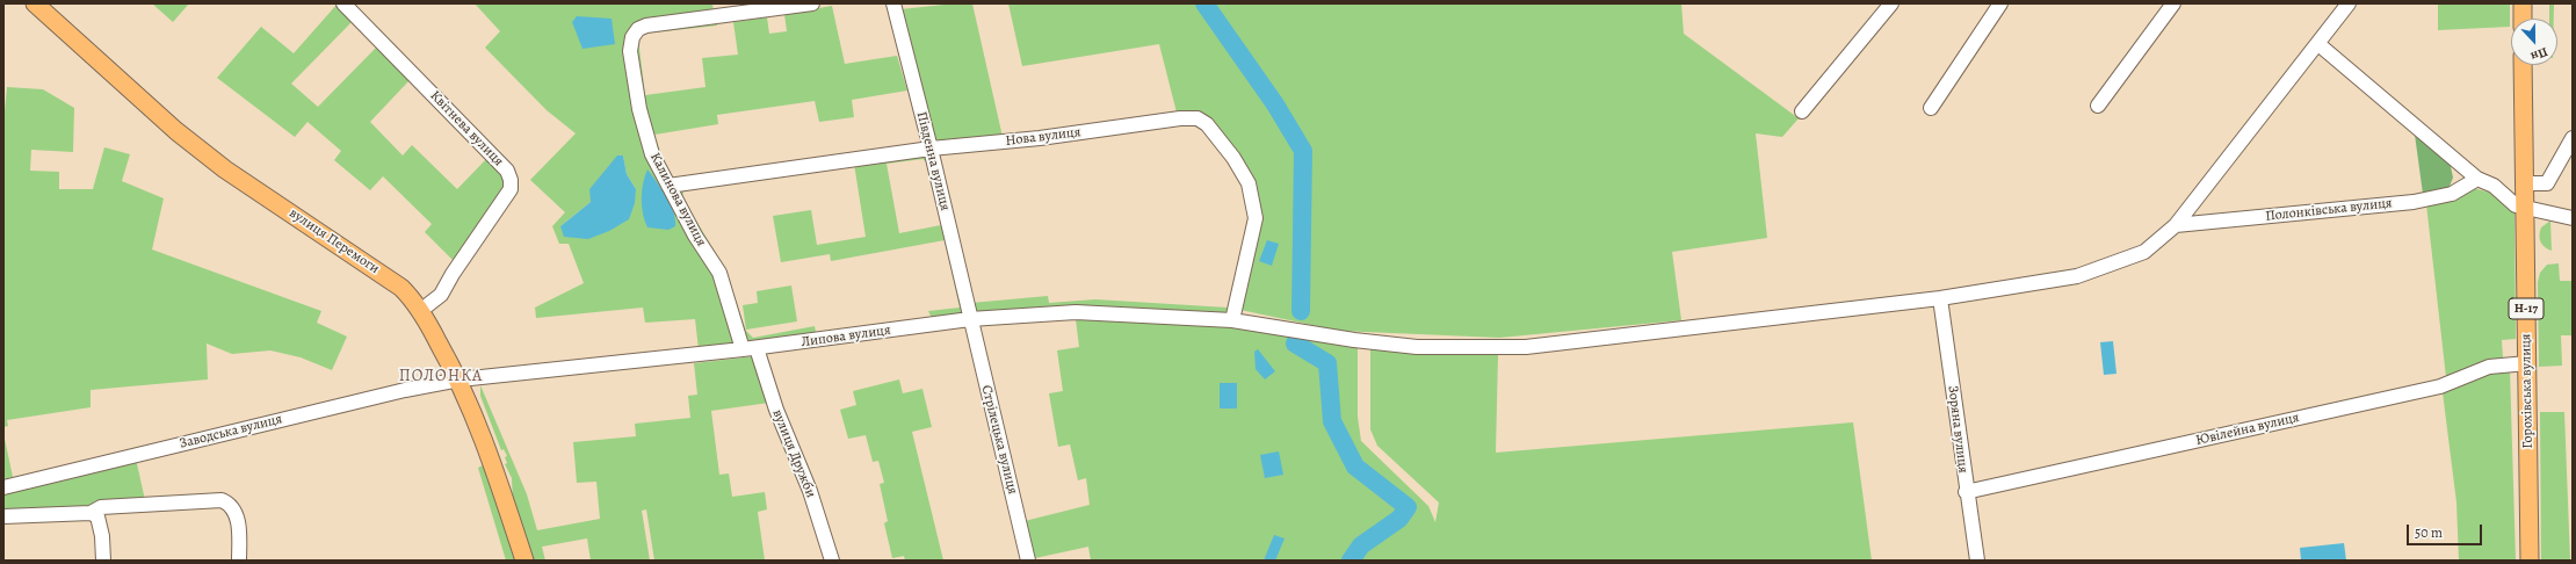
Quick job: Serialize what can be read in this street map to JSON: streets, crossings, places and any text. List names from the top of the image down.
{
  "streets": {
    "main road": ["вулиця Перемоги", "Н-17", "Горохівська вулиця"],
    "street": [
      "Квітнева вулиця",
      "Нова вулиця",
      "Південна вулиця",
      "Калинова вулиця",
      "Полонківська вулиця",
      "Липова вулиця",
      "Зоряна вулиця",
      "Ювілейна вулиця",
      "Заводська вулиця",
      "Стрілецька вулиця",
      "вулиця Дружби"
    ]
  },
  "crossings": [
    ["Квітнева вулиця", "вулиця Перемоги"],
    ["Нова вулиця", "Південна вулиця"],
    ["Нова вулиця", "Калинова вулиця"],
    ["Нова вулиця", "Липова вулиця"],
    ["Південна вулиця", "Липова вулиця"],
    ["Південна вулиця", "Стрілецька вулиця"],
    ["Калинова вулиця", "Липова вулиця"],
    ["Калинова вулиця", "вулиця Дружби"],
    ["Полонківська вулиця", "Липова вулиця"],
    ["вулиця Перемоги", "Липова вулиця"],
    ["вулиця Перемоги", "Заводська вулиця"],
    ["Липова вулиця", "Зоряна вулиця"],
    ["Липова вулиця", "Заводська вулиця"],
    ["Липова вулиця", "Стрілецька вулиця"],
    ["Липова вулиця", "вулиця Дружби"],
    ["Горохівська вулиця", "Ювілейна вулиця"],
    ["Зоряна вулиця", "Ювілейна вулиця"]
  ],
  "districts": ["ПОЛОНКА"],
  "scale_bar": "50 m",
  "north": "bottom"
}
